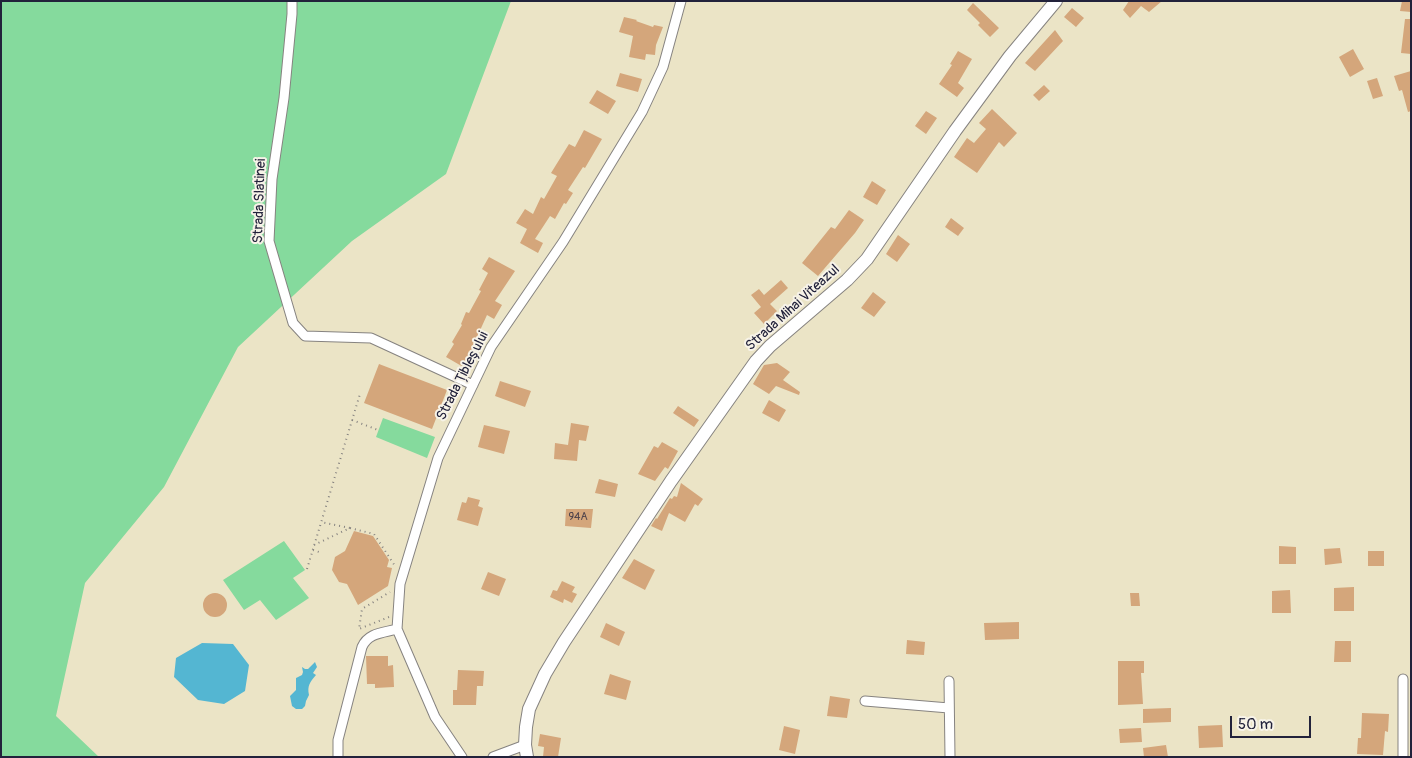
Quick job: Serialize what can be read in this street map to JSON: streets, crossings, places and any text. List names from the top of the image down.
{
  "streets": {
    "main road": ["Strada Mihai Viteazul"],
    "street": ["Strada Slatinei", "Strada Țibleșului"]
  },
  "crossings": [
    ["Strada Slatinei", "Strada Țibleșului"]
  ],
  "house_numbers": ["94A"],
  "scale_bar": "50 m"
}
